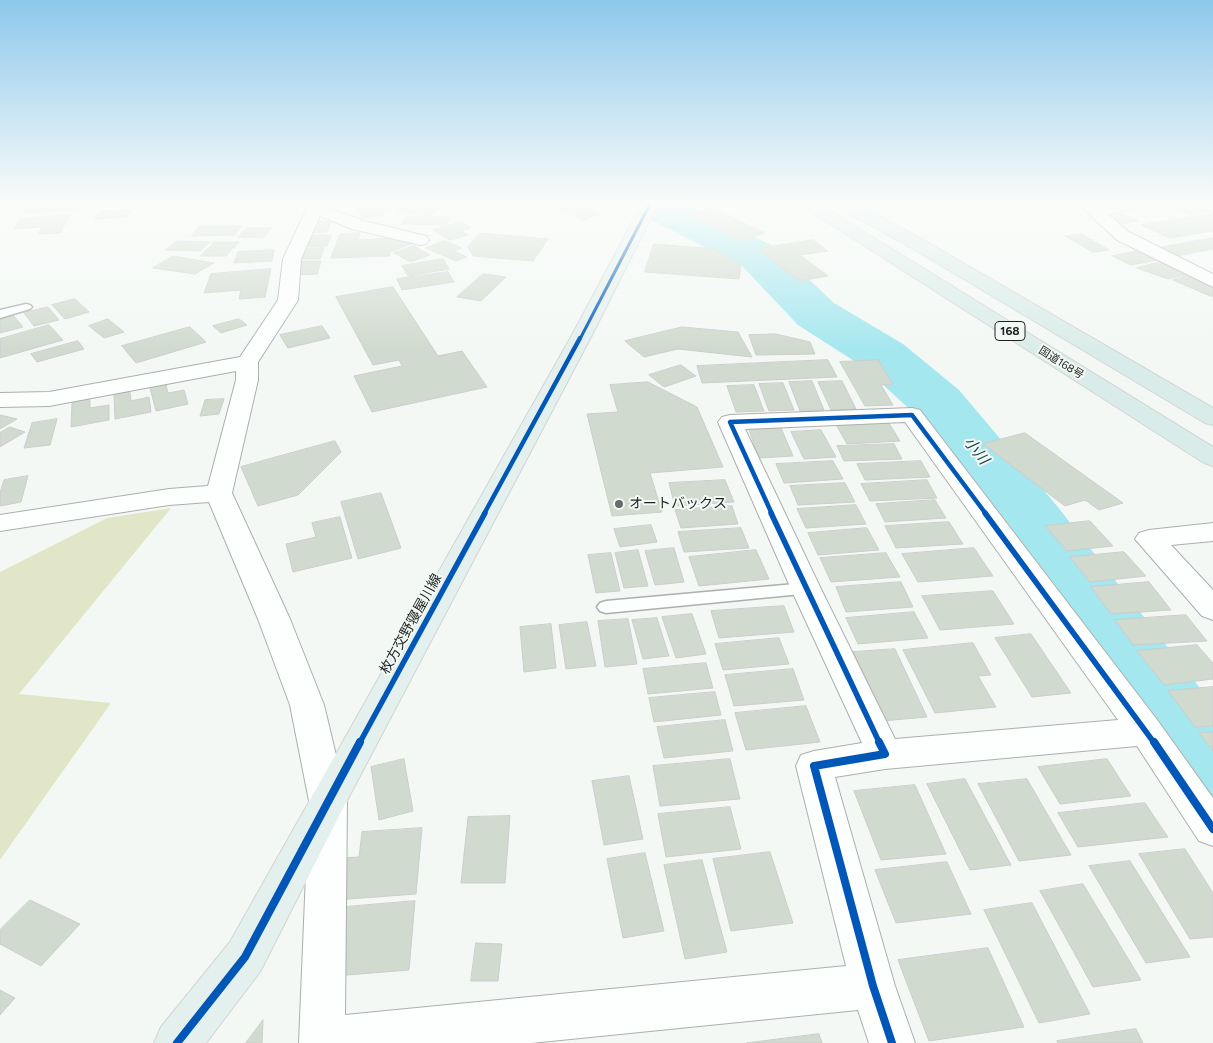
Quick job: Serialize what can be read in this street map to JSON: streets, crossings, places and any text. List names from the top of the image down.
{
  "streets": {
    "highway": ["168", "国道168号"],
    "main road": ["枚方交野寝屋川線"]
  },
  "water": ["小川"],
  "places": ["オートバックス"]
}
